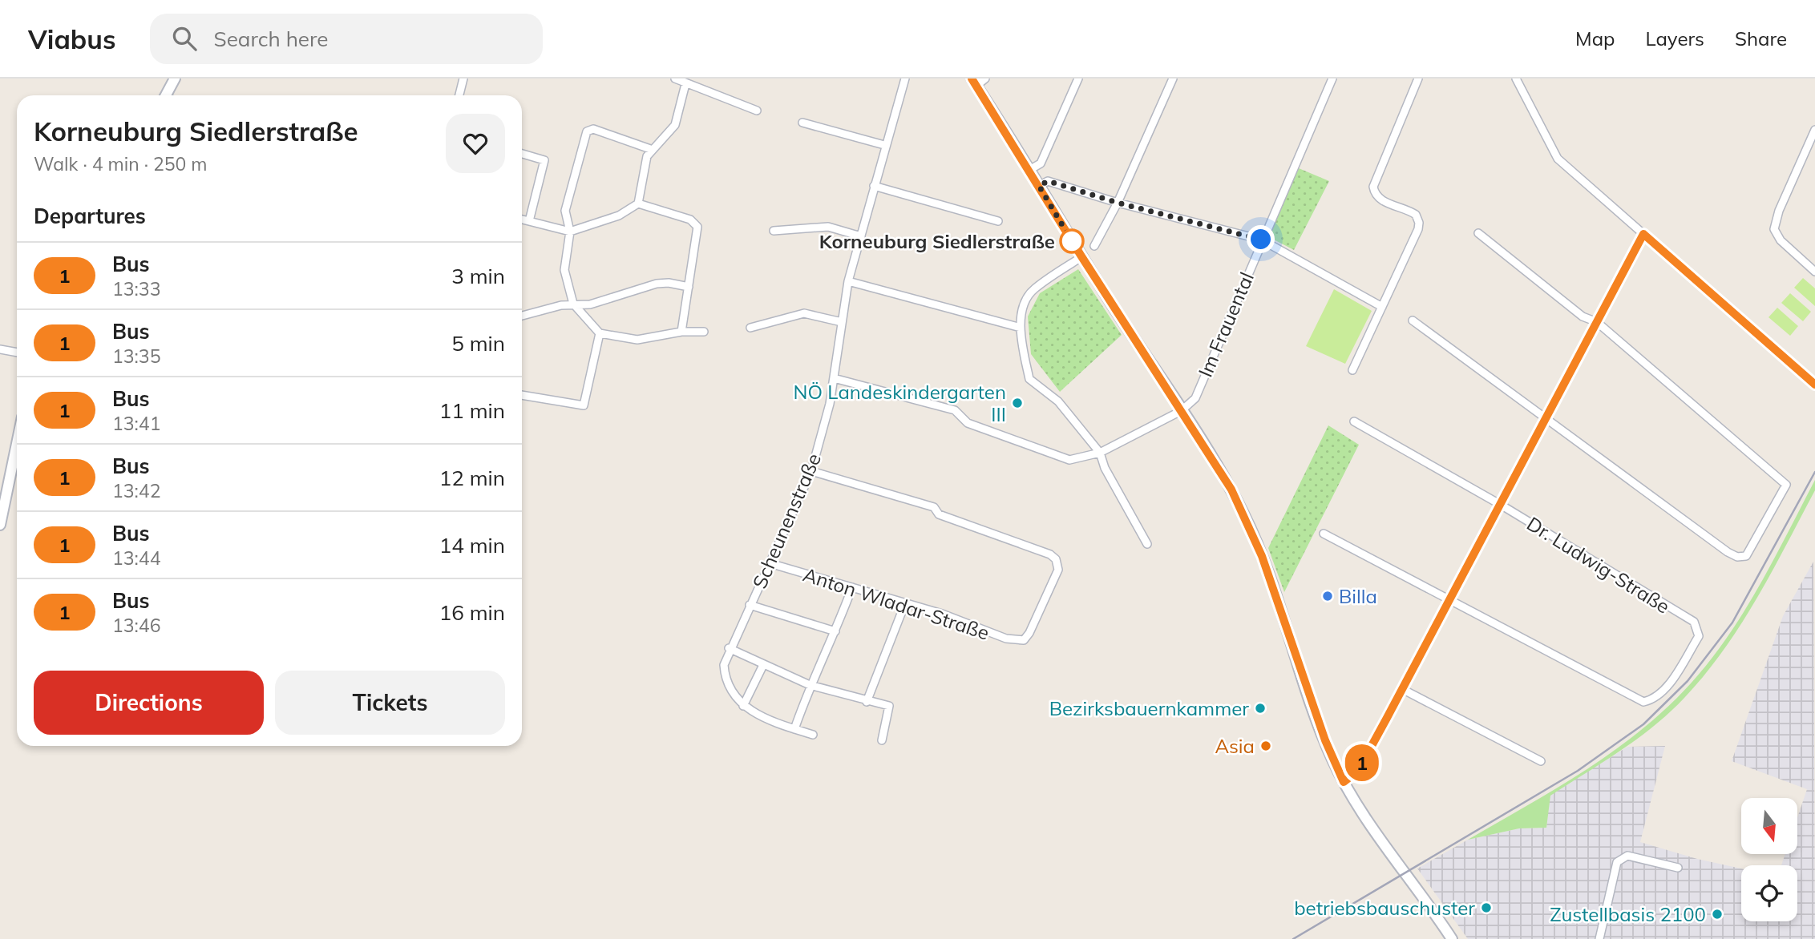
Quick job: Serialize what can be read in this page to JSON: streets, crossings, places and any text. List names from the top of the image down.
{
  "streets": {
    "street": [
      "Im Frauental",
      "Scheunenstraße",
      "Dr. Ludwig-Straße",
      "Anton Wladar-Straße"
    ]
  },
  "crossings": [
    ["Scheunenstraße", "Anton Wladar-Straße"]
  ],
  "places": [
    "Korneuburg Siedlerstraße",
    "NÖ Landeskindergarten III",
    "Billa",
    "Bezirksbauernkammer",
    "Asia",
    "betriebsbauschuster",
    "Zustellbasis 2100"
  ],
  "lines": ["bus line 1"],
  "north": "bottom",
  "page": {
    "header": "Viabus",
    "search": "Search here",
    "nav": ["Map", "Layers", "Share"],
    "on_map": "1",
    "heading": [
      ["Korneuburg Siedlerstraße", "Walk · 4 min · 250 m"],
      "Departures"
    ],
    "list": [
      {
        "mark": "1",
        "name": "Bus",
        "note": "13:33",
        "value": "3 min"
      },
      {
        "mark": "1",
        "name": "Bus",
        "note": "13:35",
        "value": "5 min"
      },
      {
        "mark": "1",
        "name": "Bus",
        "note": "13:41",
        "value": "11 min"
      },
      {
        "mark": "1",
        "name": "Bus",
        "note": "13:42",
        "value": "12 min"
      },
      {
        "mark": "1",
        "name": "Bus",
        "note": "13:44",
        "value": "14 min"
      },
      {
        "mark": "1",
        "name": "Bus",
        "note": "13:46",
        "value": "16 min"
      }
    ],
    "buttons": ["Directions", "Tickets"]
  }
}
